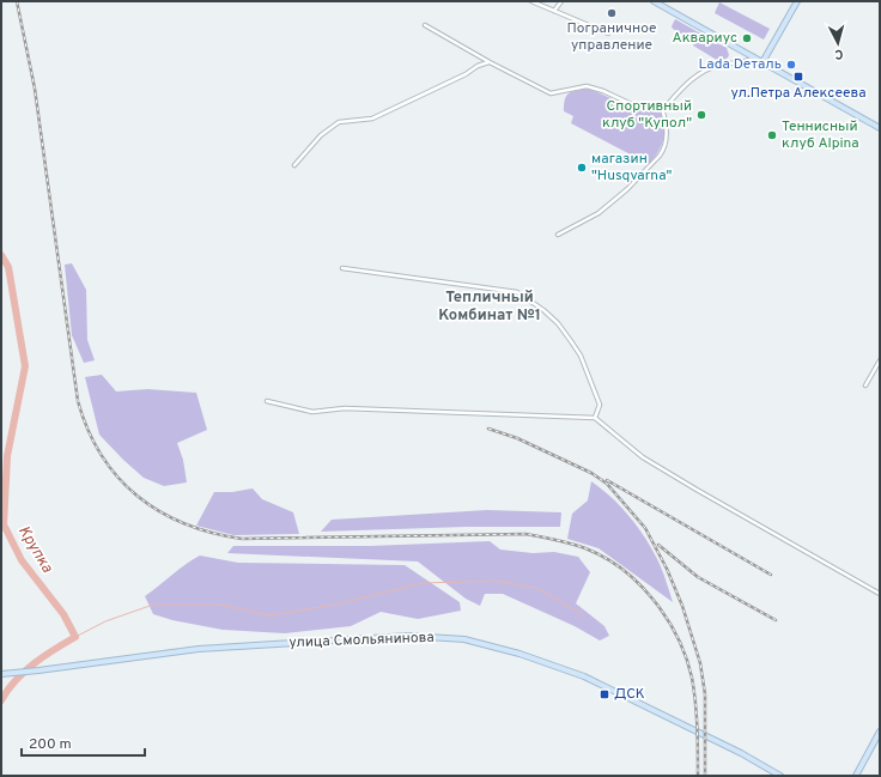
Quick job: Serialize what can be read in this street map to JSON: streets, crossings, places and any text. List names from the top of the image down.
{
  "streets": {
    "street": ["улица Смольянинова"]
  },
  "districts": ["Тепличный Комбинат №1"],
  "water": ["Крупка"],
  "places": {
    "other": [
      "Пограничное управление",
      "Аквариус",
      "Lada Dеталь",
      "Спортивный клуб \"Купол\"",
      "Теннисный клуб Alpina",
      "магазин \"Husqvarna\""
    ],
    "transit": ["ул.Петра Алексеева", "ДСК"]
  },
  "scale_bar": "200 m",
  "north": "bottom"
}
